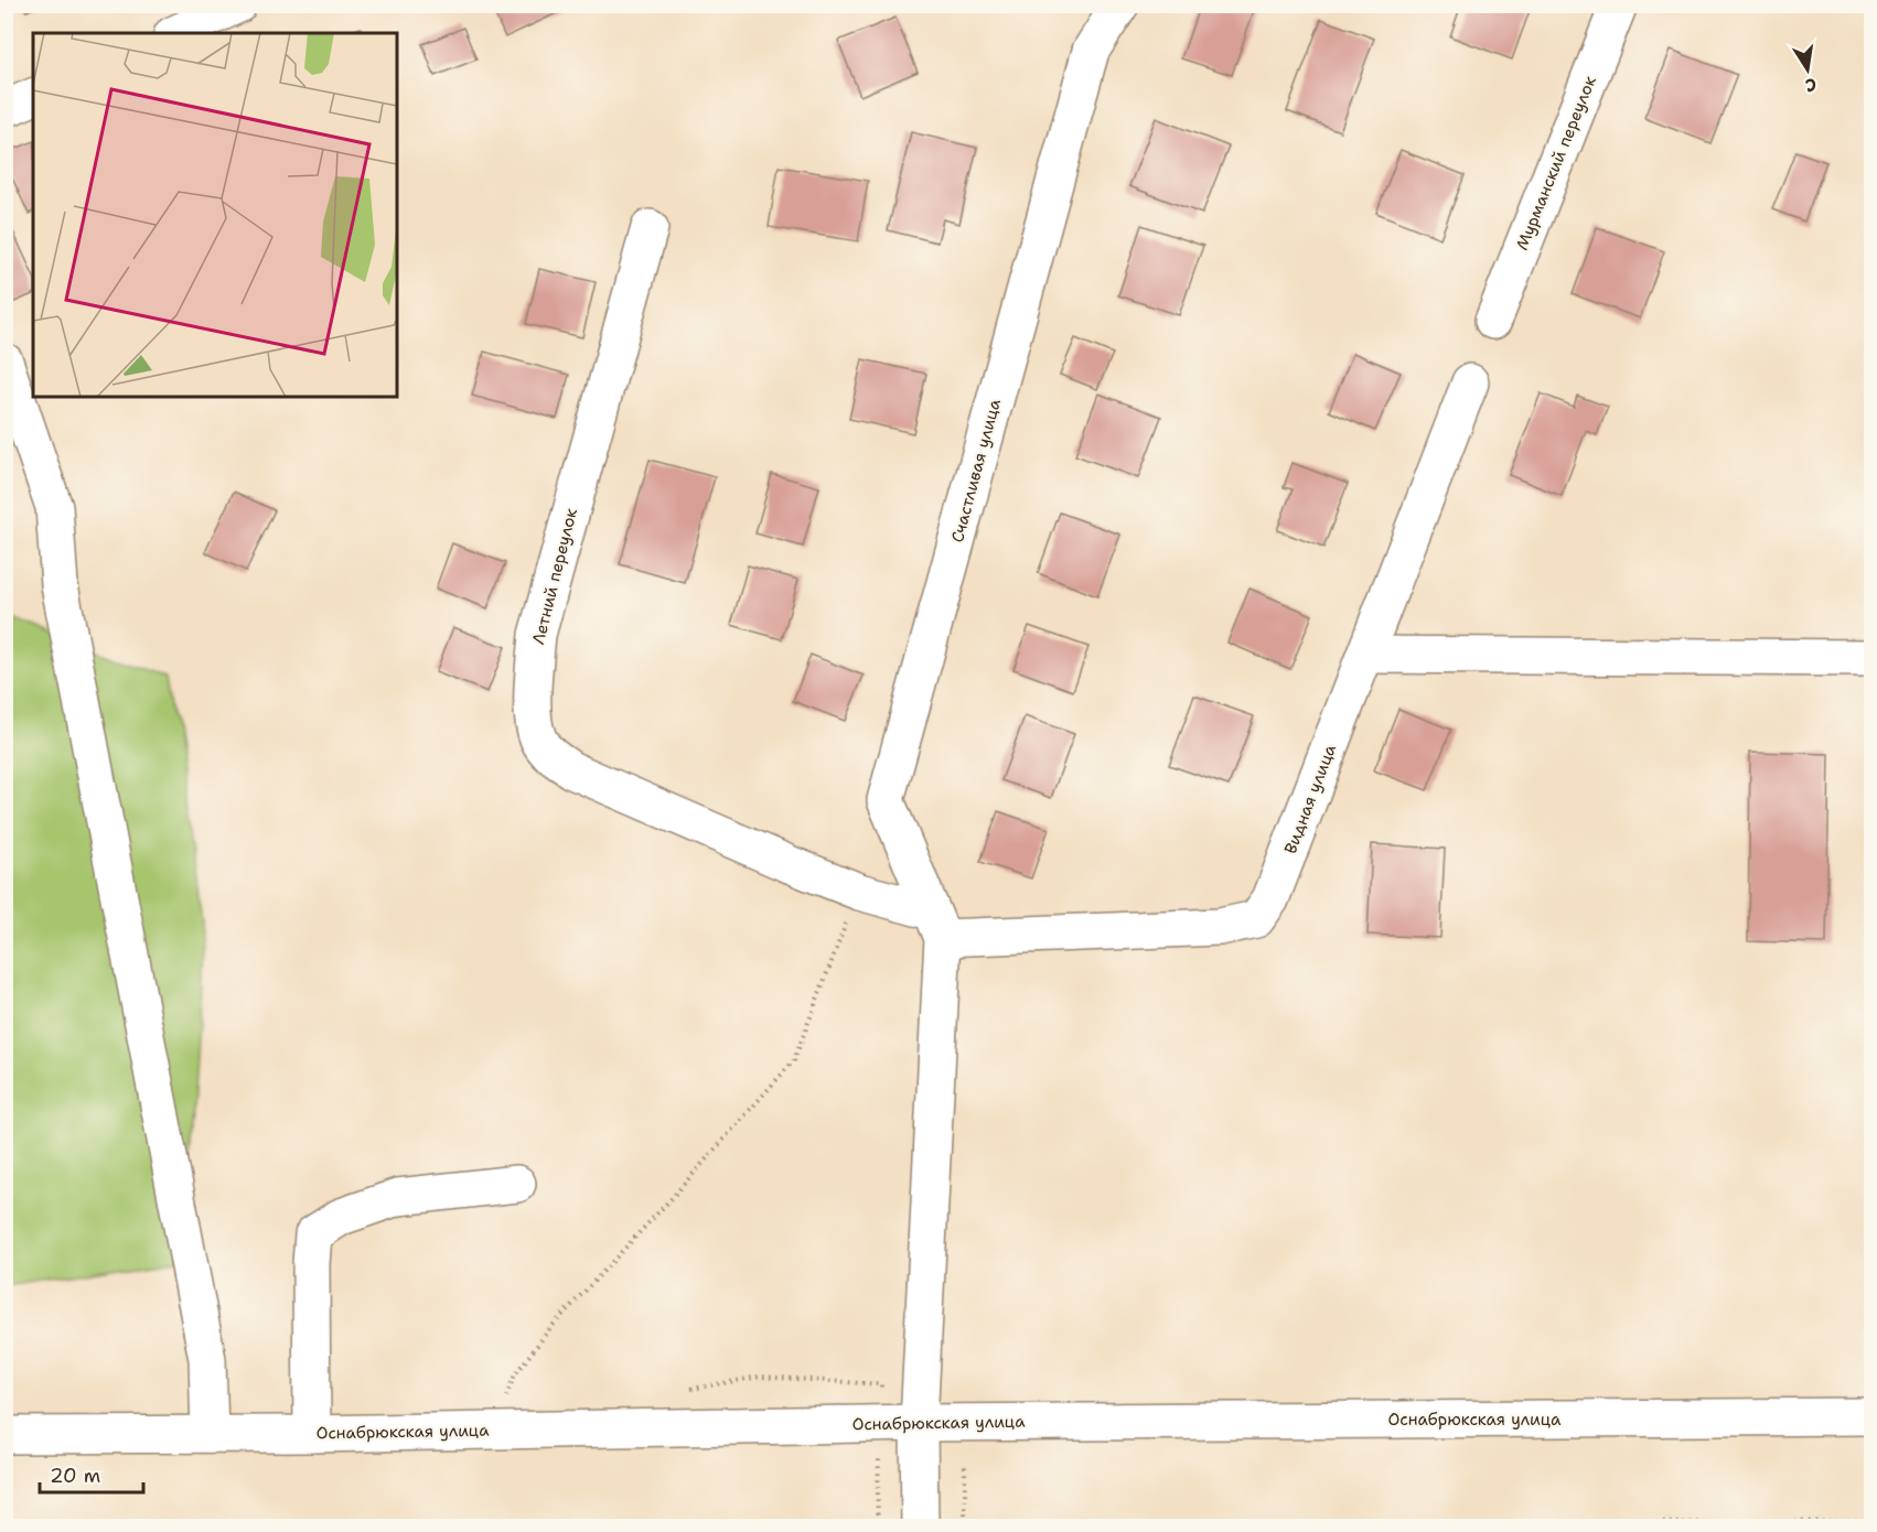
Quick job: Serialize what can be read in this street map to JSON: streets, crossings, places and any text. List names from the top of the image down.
{
  "streets": {
    "street": [
      "Мурманский переулок",
      "Счастливая улица",
      "Летний переулок",
      "Видная улица",
      "Оснабрюкская улица"
    ]
  },
  "crossings": [
    ["Счастливая улица", "Летний переулок"],
    ["Счастливая улица", "Видная улица"],
    ["Летний переулок", "Видная улица"]
  ],
  "scale_bar": "20 m",
  "north": "bottom"
}
